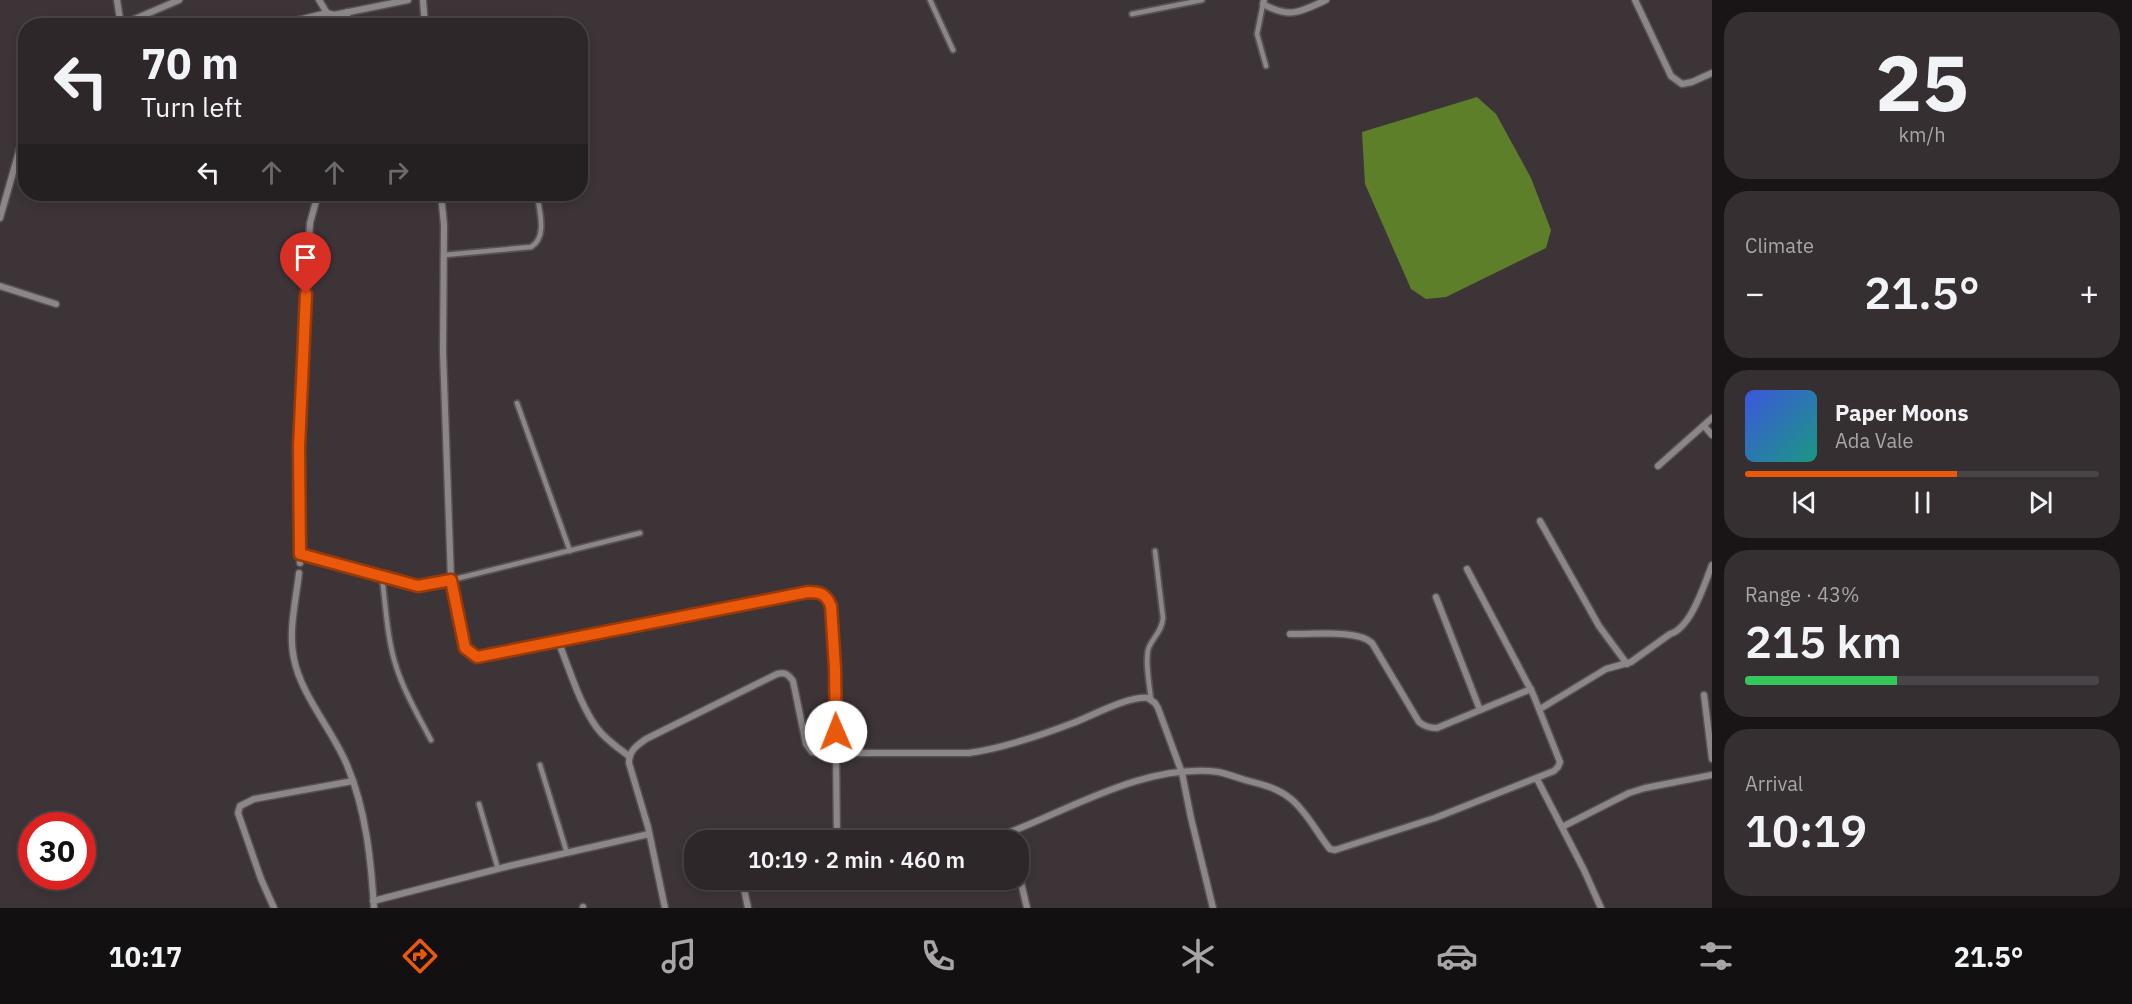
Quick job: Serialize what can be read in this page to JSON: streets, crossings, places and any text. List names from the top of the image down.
{
  "page": {
    "tile": [
      ["25", "km/h"],
      "Climate",
      ["Range · 43%", "215 km"],
      ["Arrival", "10:19"]
    ],
    "turn": ["70 m", "Turn left"],
    "heat": ["−", "21.5°", "+"],
    "song": ["Paper Moons", "Ada Vale"],
    "limit": "30",
    "trip": "10:19 · 2 min · 460 m",
    "tabs": ["10:17", "21.5°"]
  }
}
